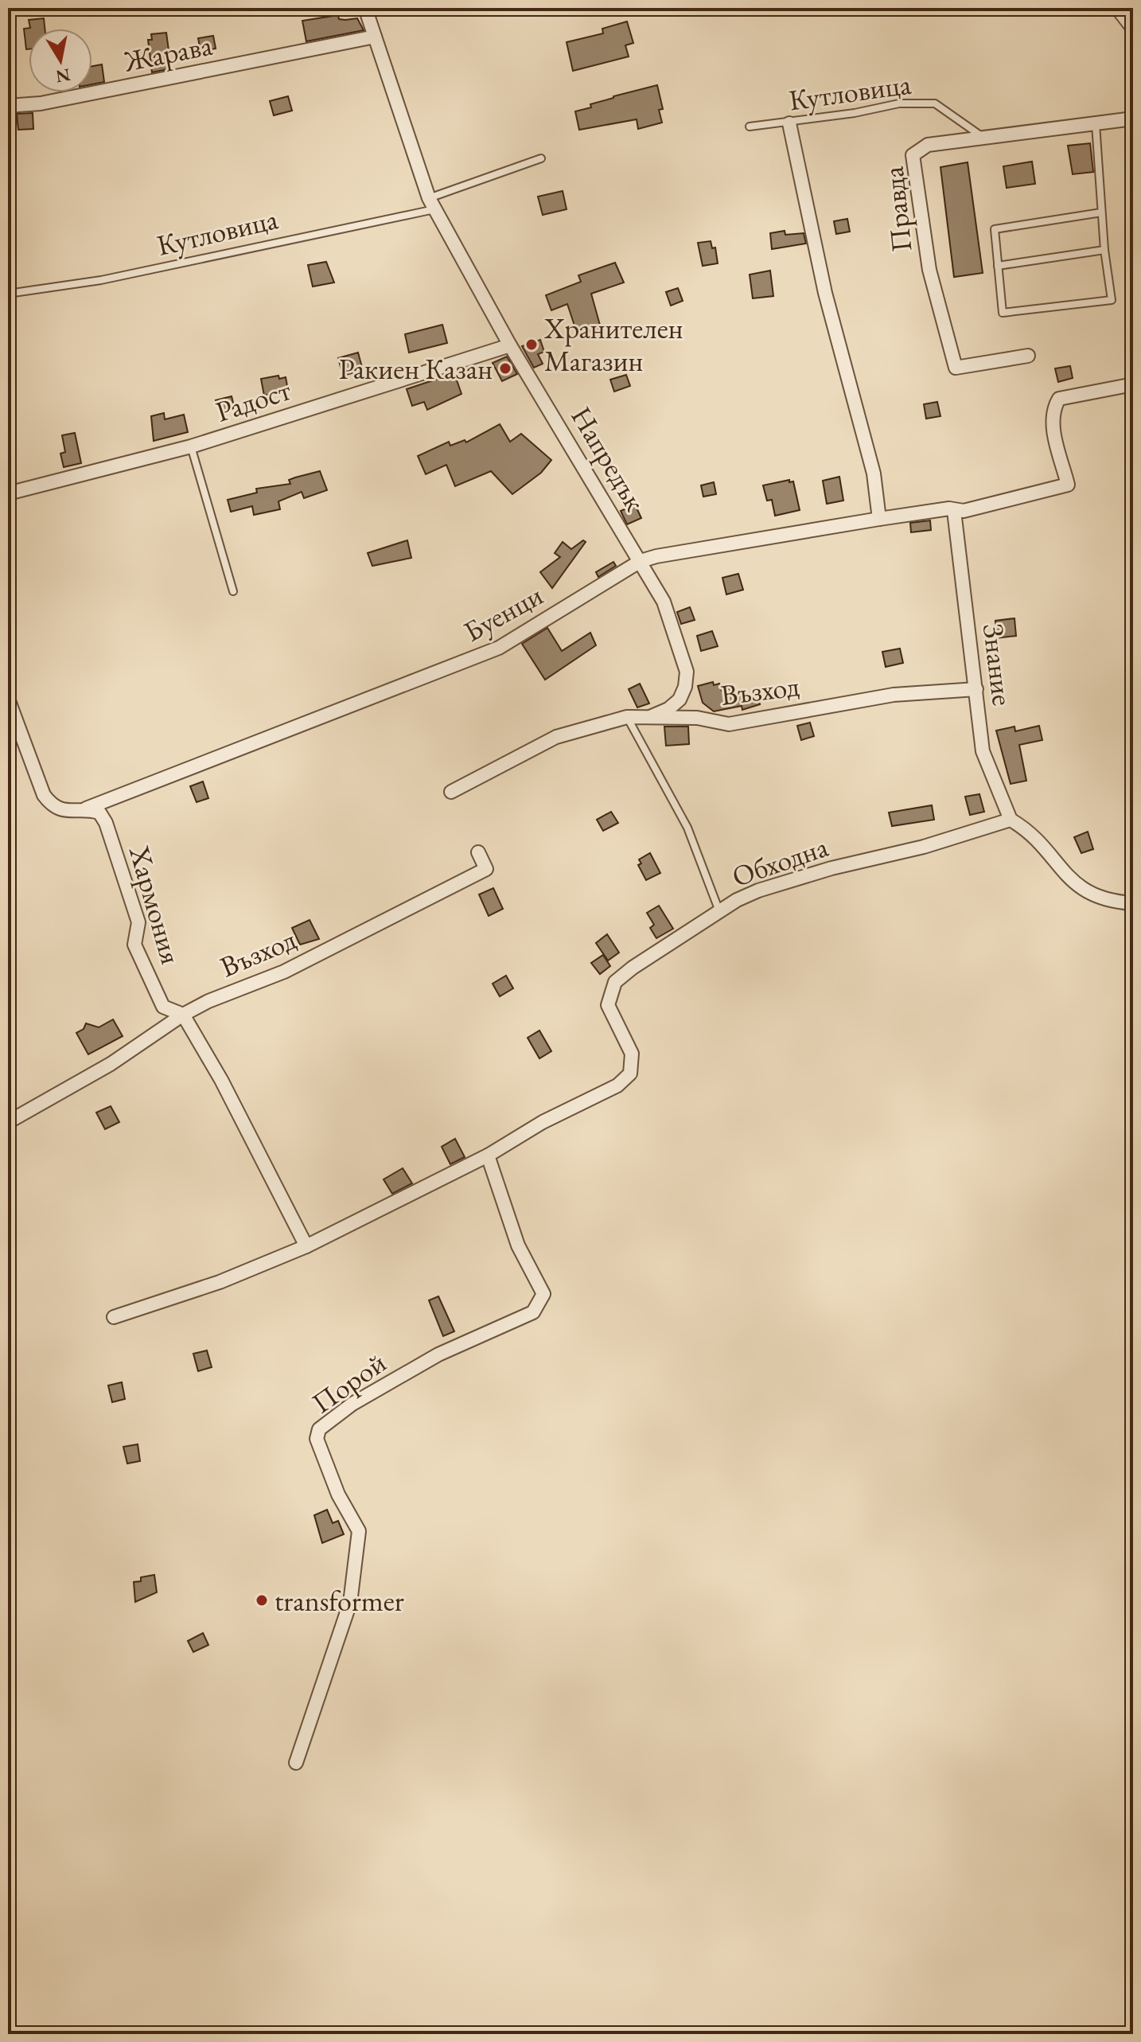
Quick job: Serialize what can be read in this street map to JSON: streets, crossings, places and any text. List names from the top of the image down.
{
  "streets": {
    "street": [
      "Жарава",
      "Правда",
      "Радост",
      "Напредък",
      "Буенци",
      "Знание",
      "Възход",
      "Обходна",
      "Хармония",
      "Порой"
    ],
    "lane": ["Кутловица"]
  },
  "crossings": [
    ["Жарава", "Напредък"],
    ["Кутловица", "Правда"],
    ["Кутловица", "Напредък"],
    ["Радост", "Напредък"],
    ["Напредък", "Буенци"],
    ["Напредък", "Възход"],
    ["Буенци", "Знание"],
    ["Буенци", "Хармония"],
    ["Знание", "Възход"],
    ["Знание", "Обходна"],
    ["Възход", "Хармония"],
    ["Обходна", "Порой"]
  ],
  "places": ["Хранителен Магазин", "Ракиен Казан", "transformer"],
  "north": "bottom"
}
